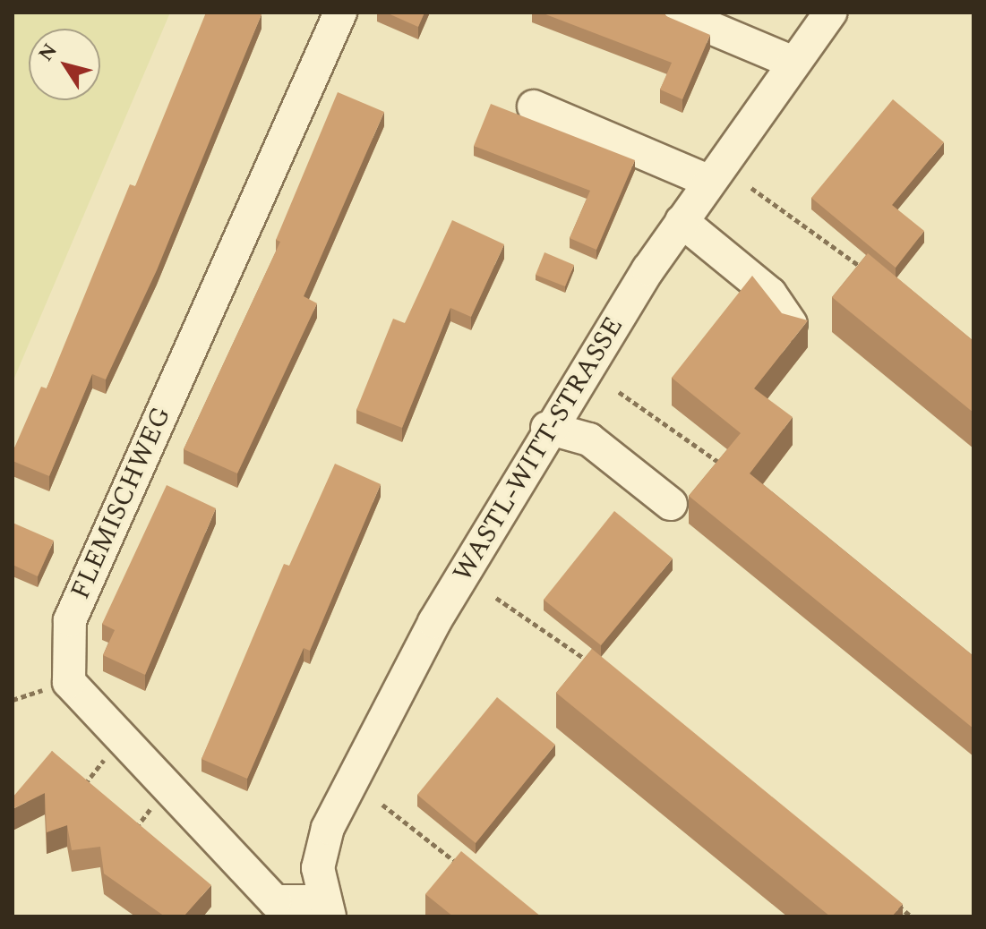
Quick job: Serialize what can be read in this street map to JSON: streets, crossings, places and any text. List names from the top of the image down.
{
  "streets": {
    "street": ["WASTL-WITT-STRASSE", "FLEMISCHWEG"]
  },
  "crossings": [
    ["WASTL-WITT-STRASSE", "FLEMISCHWEG"]
  ],
  "north": "top left"
}
